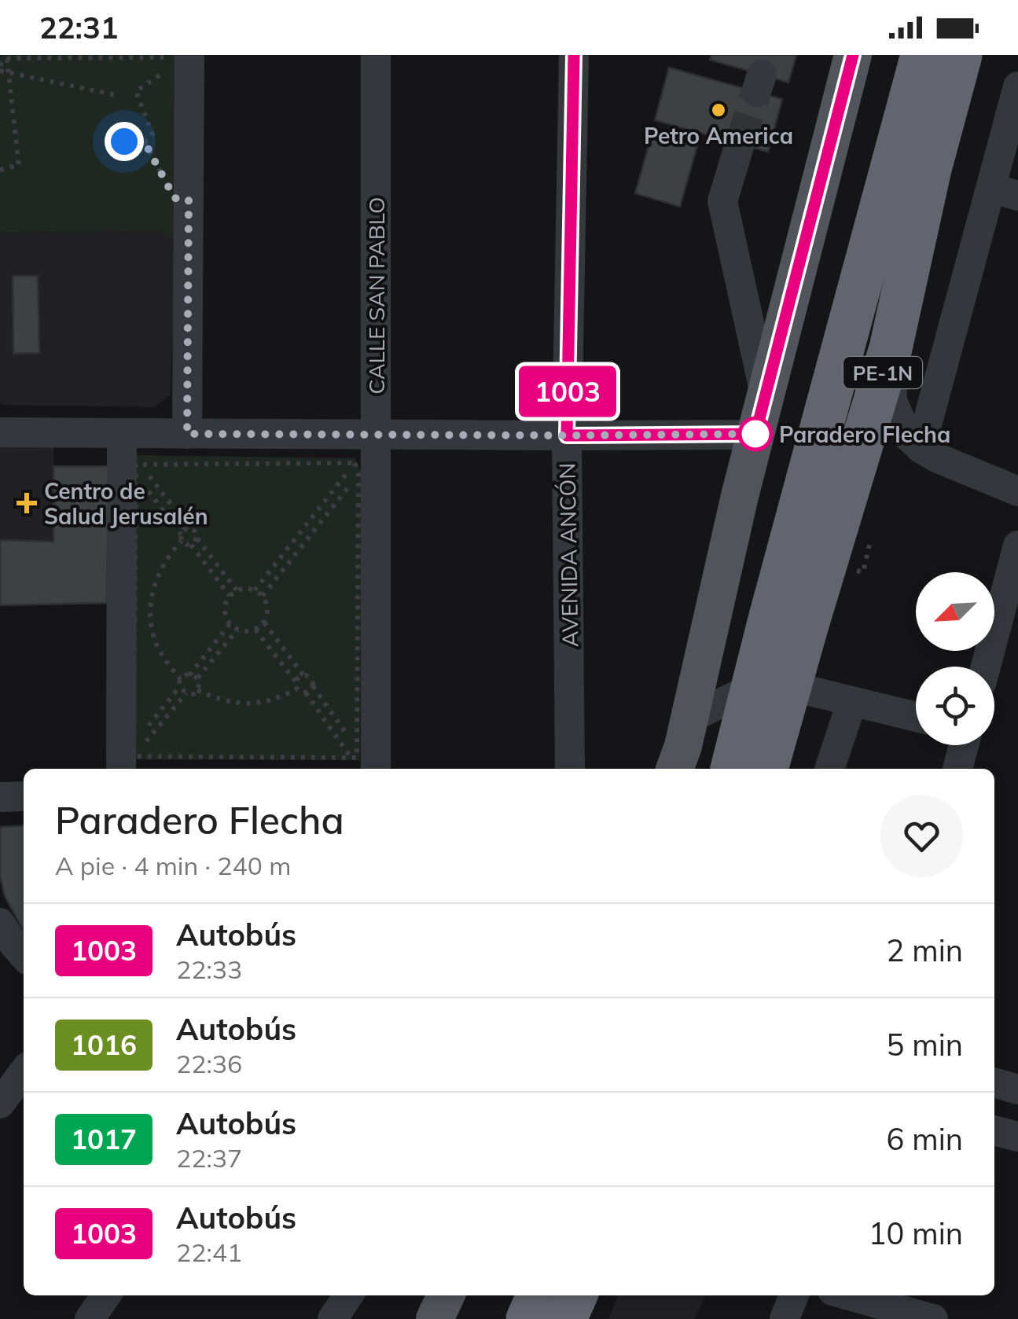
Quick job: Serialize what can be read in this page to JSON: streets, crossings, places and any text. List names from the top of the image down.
{
  "streets": {
    "highway": ["PE-1N"],
    "street": ["CALLE SAN PABLO", "AVENIDA ANCÓN"]
  },
  "places": {
    "other": ["Petro America", "Paradero Flecha"],
    "health": ["Centro de Salud Jerusalén"]
  },
  "lines": ["bus line 1003"],
  "north": "bottom left",
  "page": {
    "status": "22:31",
    "on_map": "1003",
    "heading": ["Paradero Flecha", "A pie · 4 min · 240 m"],
    "list": [
      {
        "mark": "1003",
        "name": "Autobús",
        "note": "22:33",
        "value": "2 min"
      },
      {
        "mark": "1016",
        "name": "Autobús",
        "note": "22:36",
        "value": "5 min"
      },
      {
        "mark": "1017",
        "name": "Autobús",
        "note": "22:37",
        "value": "6 min"
      },
      {
        "mark": "1003",
        "name": "Autobús",
        "note": "22:41",
        "value": "10 min"
      }
    ]
  }
}
